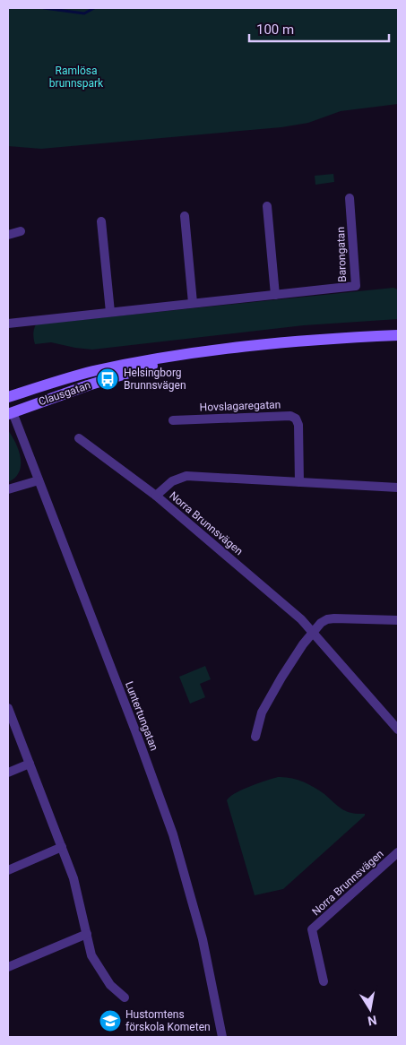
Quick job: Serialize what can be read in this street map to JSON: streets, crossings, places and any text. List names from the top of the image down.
{
  "streets": {
    "main road": ["Clausgatan"],
    "street": [
      "Barongatan",
      "Hovslagaregatan",
      "Norra Brunnsvägen",
      "Luntertungatan"
    ]
  },
  "crossings": [
    ["Clausgatan", "Luntertungatan"]
  ],
  "parks": ["Ramlösa brunnspark"],
  "places": {
    "bus stop": ["Helsingborg Brunnsvägen"],
    "school or university": ["Hustomtens förskola Kometen"]
  },
  "scale_bar": "100 m",
  "north": "bottom"
}
